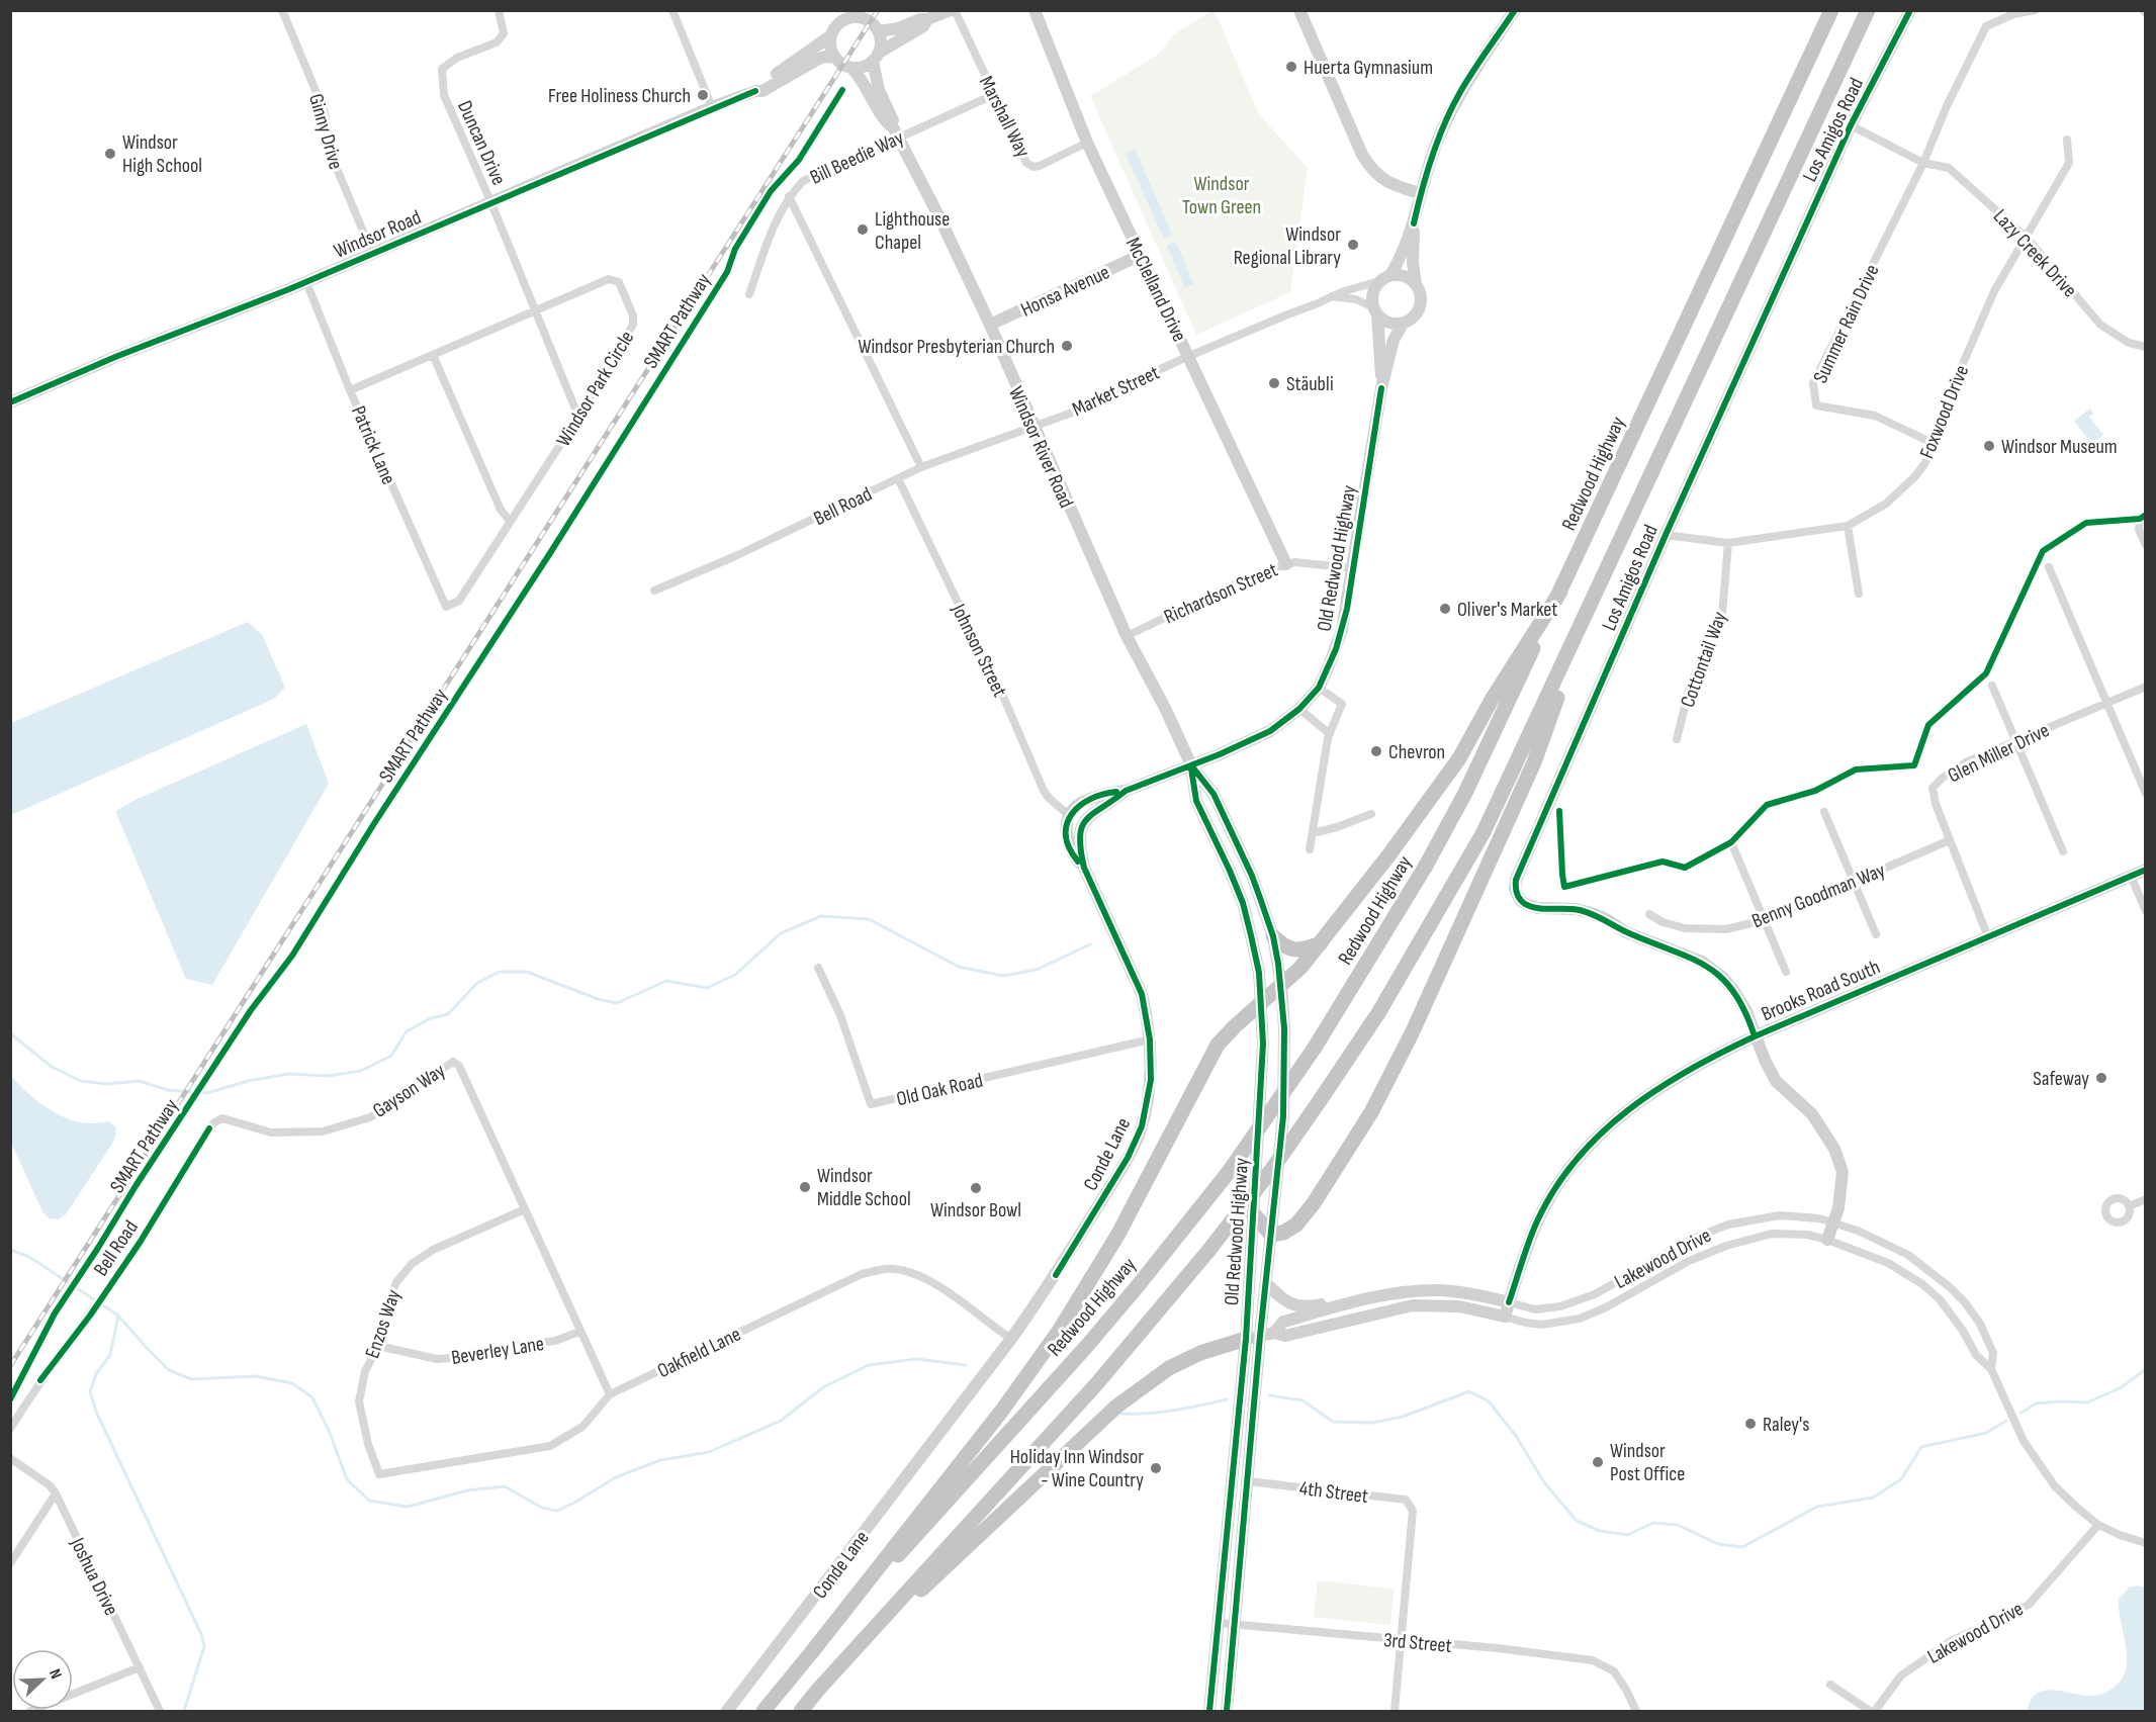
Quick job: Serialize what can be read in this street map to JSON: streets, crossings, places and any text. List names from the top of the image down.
{
  "streets": {
    "highway": ["Redwood Highway"],
    "main road": [
      "Los Amigos Road",
      "Windsor Road",
      "McClelland Drive",
      "Honsa Avenue",
      "Windsor River Road",
      "Old Redwood Highway",
      "Brooks Road South",
      "Conde Lane",
      "Lakewood Drive"
    ],
    "street": [
      "Marshall Way",
      "Ginny Drive",
      "Duncan Drive",
      "Bill Beedie Way",
      "Lazy Creek Drive",
      "Summer Rain Drive",
      "Windsor Park Circle",
      "Market Street",
      "Foxwood Drive",
      "Patrick Lane",
      "Bell Road",
      "Richardson Street",
      "Johnson Street",
      "Cottontail Way",
      "Glen Miller Drive",
      "Benny Goodman Way",
      "Old Oak Road",
      "Gayson Way",
      "Enzos Way",
      "Beverley Lane",
      "Oakfield Lane",
      "4th Street",
      "Joshua Drive",
      "3rd Street"
    ],
    "cycle path": ["SMART Pathway"]
  },
  "crossings": [
    ["Marshall Way", "Bill Beedie Way"],
    ["Marshall Way", "McClelland Drive"],
    ["Los Amigos Road", "Lazy Creek Drive"],
    ["Los Amigos Road", "Foxwood Drive"],
    ["Los Amigos Road", "Brooks Road South"],
    ["Los Amigos Road", "Lakewood Drive"],
    ["Ginny Drive", "Windsor Road"],
    ["Duncan Drive", "Windsor Road"],
    ["Duncan Drive", "Windsor Park Circle"],
    ["Bill Beedie Way", "Windsor River Road"],
    ["Windsor Road", "Patrick Lane"],
    ["Windsor Road", "Windsor River Road"],
    ["Lazy Creek Drive", "Summer Rain Drive"],
    ["Lazy Creek Drive", "Foxwood Drive"],
    ["McClelland Drive", "Honsa Avenue"],
    ["McClelland Drive", "Market Street"],
    ["McClelland Drive", "Richardson Street"],
    ["Honsa Avenue", "Windsor River Road"],
    ["Summer Rain Drive", "Foxwood Drive"],
    ["Windsor Park Circle", "Patrick Lane"],
    ["Market Street", "Windsor River Road"],
    ["Market Street", "Bell Road"],
    ["Market Street", "Old Redwood Highway"],
    ["Foxwood Drive", "Cottontail Way"],
    ["Windsor River Road", "Bell Road"],
    ["Windsor River Road", "Old Redwood Highway"],
    ["Windsor River Road", "Richardson Street"],
    ["Windsor River Road", "Conde Lane"],
    ["Bell Road", "Johnson Street"],
    ["Bell Road", "Gayson Way"],
    ["Old Redwood Highway", "Richardson Street"],
    ["Old Redwood Highway", "Conde Lane"],
    ["Old Redwood Highway", "Lakewood Drive"],
    ["Old Redwood Highway", "4th Street"],
    ["Old Redwood Highway", "3rd Street"],
    ["Johnson Street", "Conde Lane"],
    ["Glen Miller Drive", "Benny Goodman Way"],
    ["Glen Miller Drive", "Brooks Road South"],
    ["Brooks Road South", "Lakewood Drive"],
    ["Old Oak Road", "Conde Lane"],
    ["Gayson Way", "Enzos Way"],
    ["Conde Lane", "Oakfield Lane"],
    ["Enzos Way", "Beverley Lane"],
    ["Enzos Way", "Oakfield Lane"],
    ["4th Street", "3rd Street"]
  ],
  "parks": ["Windsor Town Green"],
  "places": [
    "Huerta Gymnasium",
    "Free Holiness Church",
    "Windsor High School",
    "Lighthouse Chapel",
    "Windsor Regional Library",
    "Windsor Presbyterian Church",
    "Stäubli",
    "Windsor Museum",
    "Oliver's Market",
    "Chevron",
    "Safeway",
    "Windsor Middle School",
    "Windsor Bowl",
    "Raley's",
    "Windsor Post Office",
    "Holiday Inn Windsor - Wine Country"
  ],
  "north": "top right"
}
